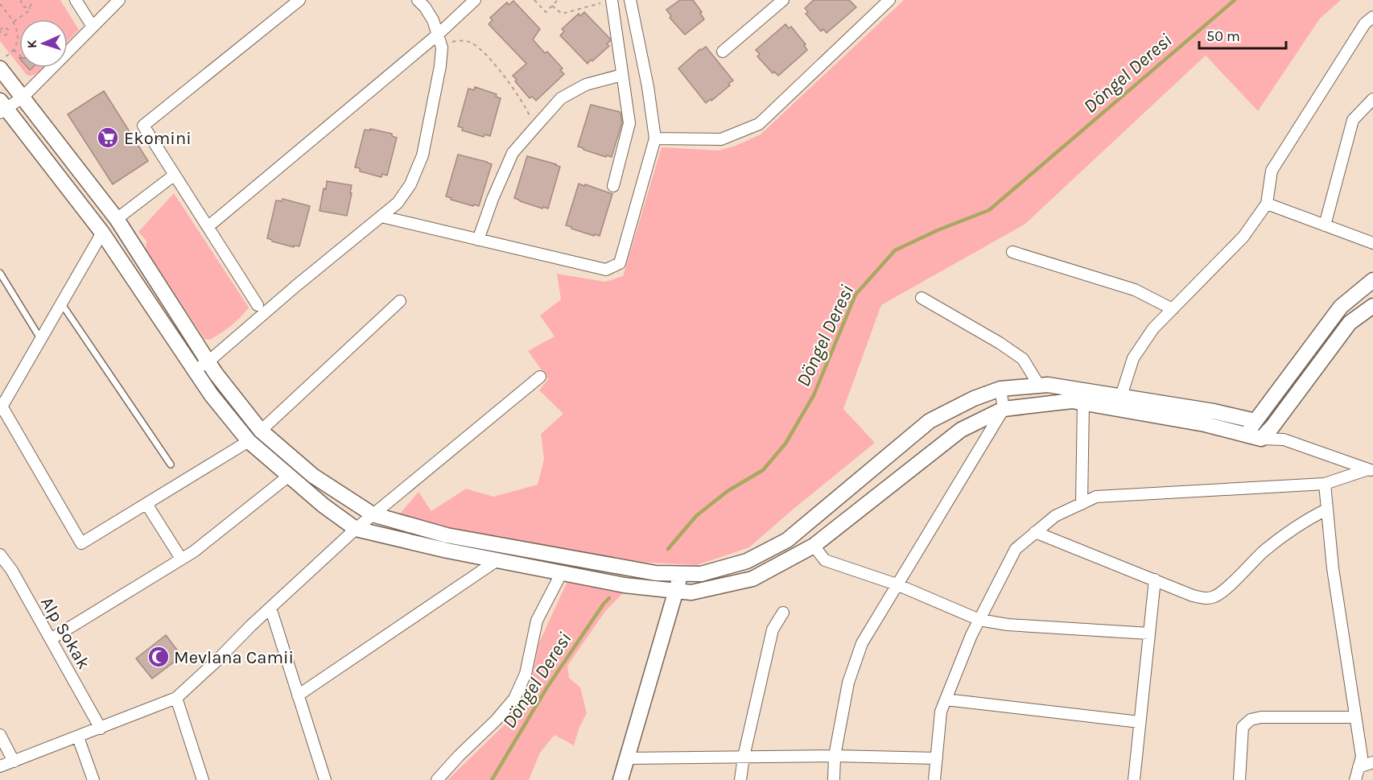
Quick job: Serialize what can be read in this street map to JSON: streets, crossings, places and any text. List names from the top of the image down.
{
  "streets": {
    "street": ["Alp Sokak"]
  },
  "water": ["Döngel Deresi"],
  "places": {
    "supermarket": ["Ekomini"],
    "mosque": ["Mevlana Camii"]
  },
  "scale_bar": "50 m",
  "north": "left"
}
